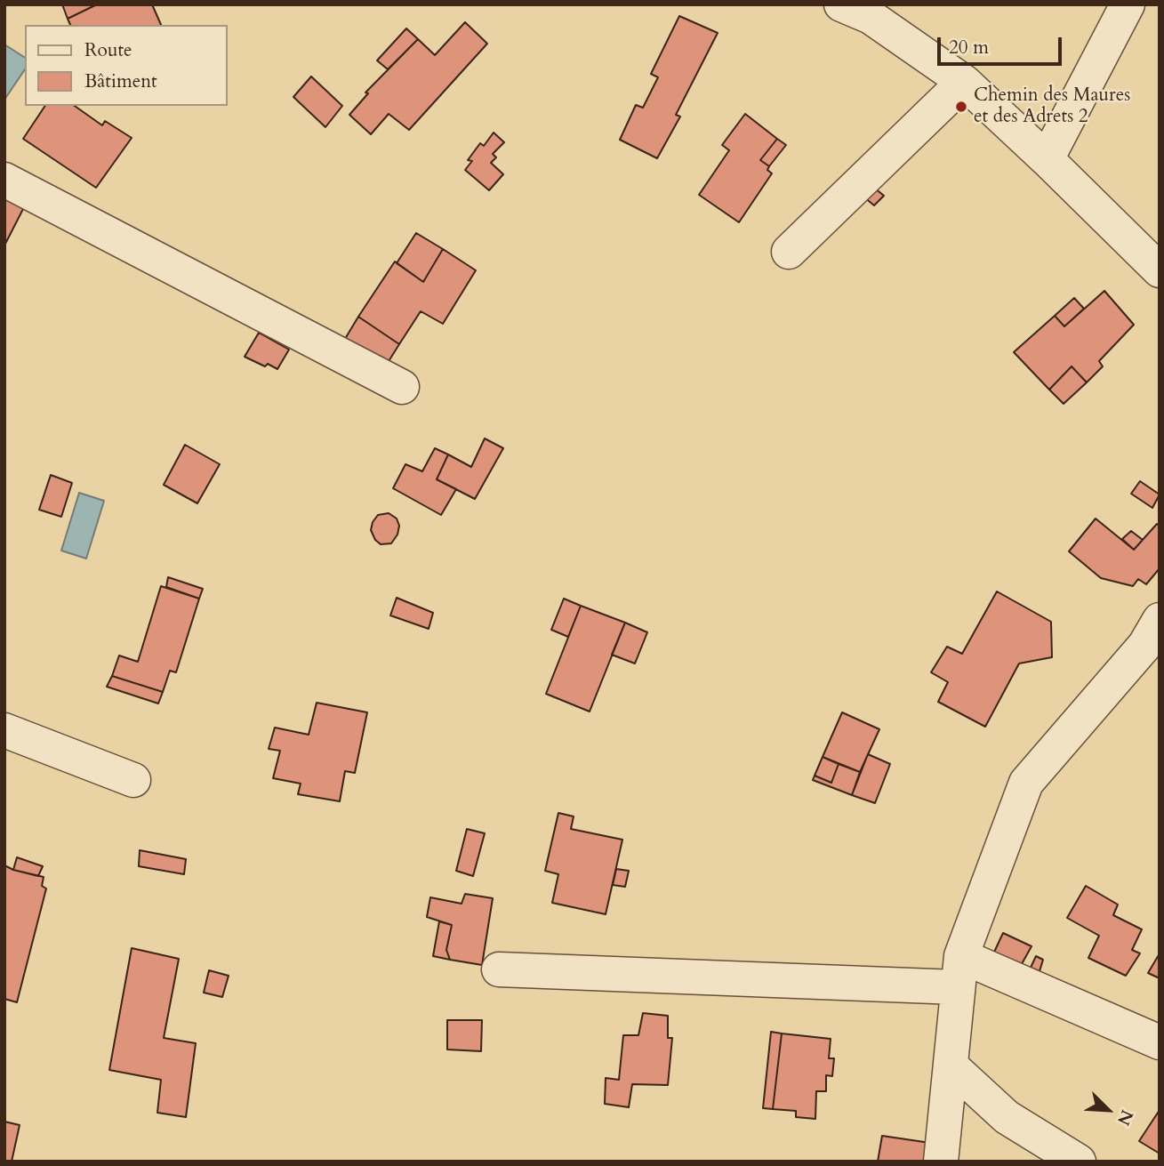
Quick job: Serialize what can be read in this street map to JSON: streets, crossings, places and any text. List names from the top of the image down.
{
  "places": ["Chemin des Maures et des Adrets 2"],
  "legend": ["Route", "Bâtiment"],
  "scale_bar": "20 m",
  "north": "bottom right"
}
